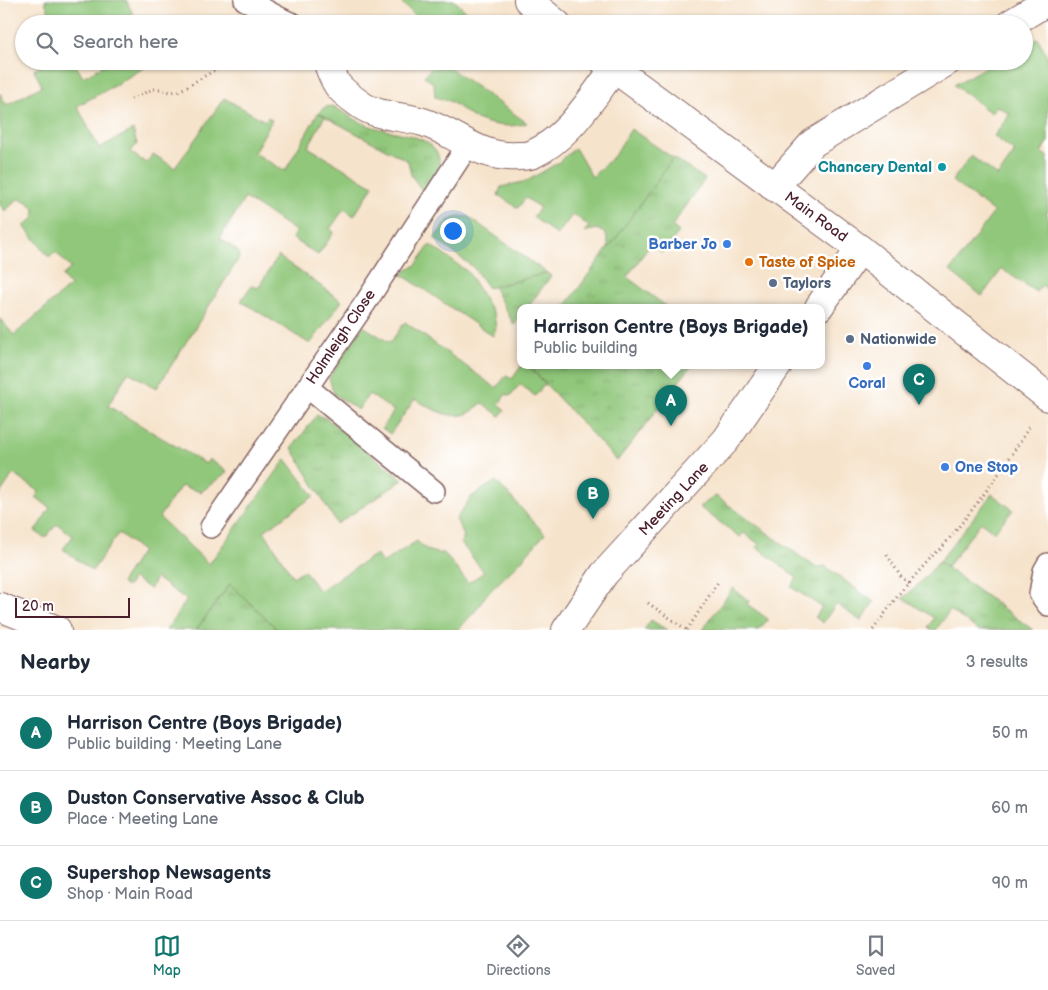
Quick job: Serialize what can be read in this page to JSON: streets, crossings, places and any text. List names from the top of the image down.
{
  "streets": {
    "street": ["Main Road", "Meeting Lane"],
    "lane": ["Holmleigh Close"]
  },
  "places": [
    "Chancery Dental",
    "Barber Jo",
    "Taste of Spice",
    "Taylors",
    "Nationwide",
    "Coral",
    "One Stop"
  ],
  "scale_bar": "20 m",
  "page": {
    "search": "Search here",
    "popup": ["Harrison Centre (Boys Brigade)", "Public building"],
    "pins": ["C", "A", "B"],
    "scale": "20 m",
    "heading": ["Nearby", "3 results"],
    "list": [
      {
        "mark": "A",
        "name": "Harrison Centre (Boys Brigade)",
        "note": "Public building · Meeting Lane",
        "value": "50 m"
      },
      {
        "mark": "B",
        "name": "Duston Conservative Assoc & Club",
        "note": "Place · Meeting Lane",
        "value": "60 m"
      },
      {
        "mark": "C",
        "name": "Supershop Newsagents",
        "note": "Shop · Main Road",
        "value": "90 m"
      }
    ],
    "nav": ["Map", "Directions", "Saved"]
  }
}
